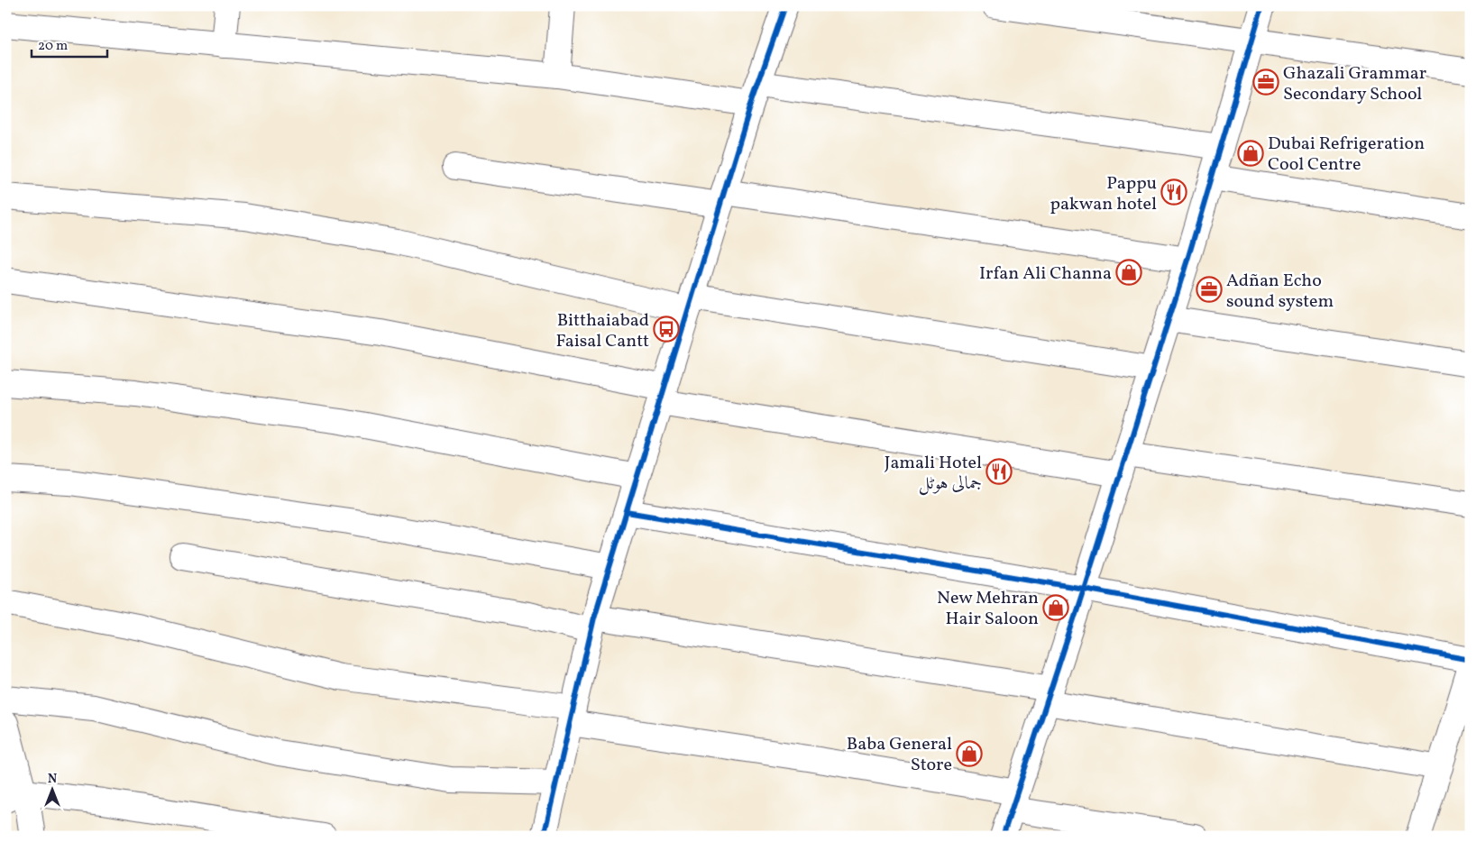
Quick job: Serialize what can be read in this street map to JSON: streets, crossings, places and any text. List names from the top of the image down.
{
  "places": {
    "office": ["Ghazali Grammar Secondary School", "Adñan Echo sound system"],
    "shop": [
      "Dubai Refrigeration Cool Centre",
      "Irfan Ali Channa",
      "New Mehran Hair Saloon",
      "Baba General Store"
    ],
    "restaurant": ["Pappu pakwan hotel", "Jamali Hotel جمالی ہوٹل"],
    "bus stop": ["Bitthaiabad Faisal Cantt"]
  },
  "scale_bar": "20 m",
  "north": "top"
}
